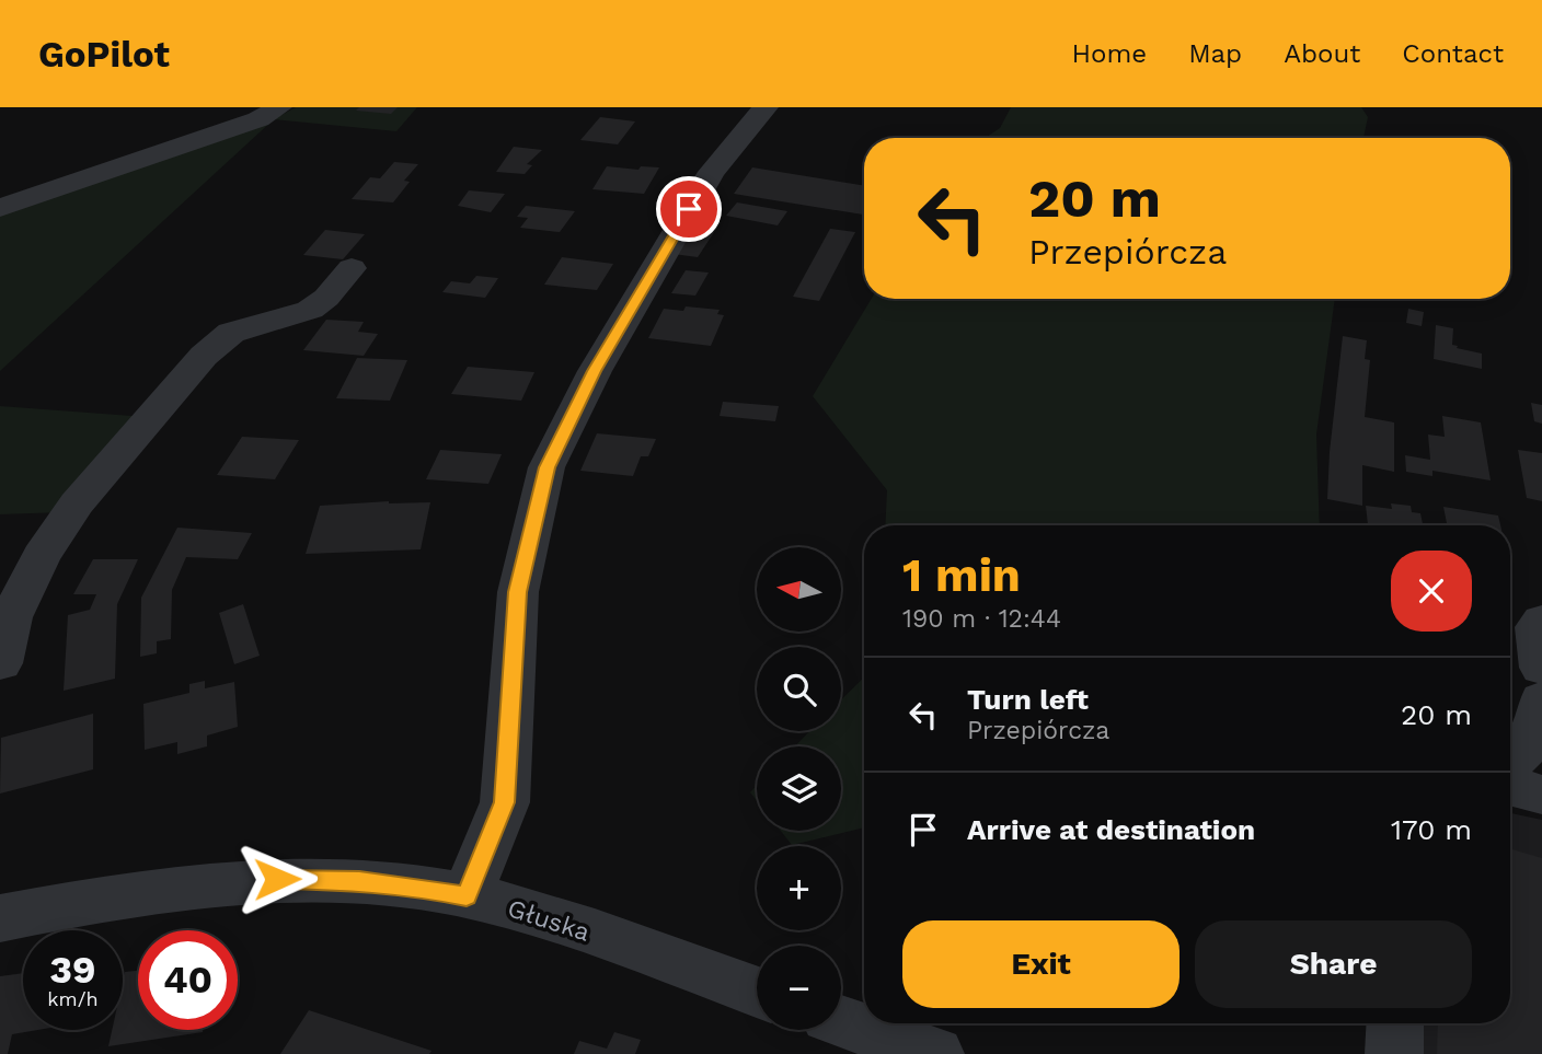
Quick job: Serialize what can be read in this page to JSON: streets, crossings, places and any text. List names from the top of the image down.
{
  "streets": {
    "street": ["Głuska"]
  },
  "north": "left",
  "page": {
    "header": "GoPilot",
    "nav": [
      "Home",
      "Map",
      "About",
      "Contact"
    ],
    "turn": ["20 m", "Przepiórcza"],
    "heading": ["1 min", "190 m · 12:44"],
    "map_buttons": ["+", "−"],
    "list": [
      {
        "name": "Turn left",
        "note": "Przepiórcza",
        "value": "20 m"
      },
      {
        "name": "Arrive at destination",
        "value": "170 m"
      }
    ],
    "buttons": ["Exit", "Share"],
    "speed": "39 km/h",
    "limit": "40"
  }
}
